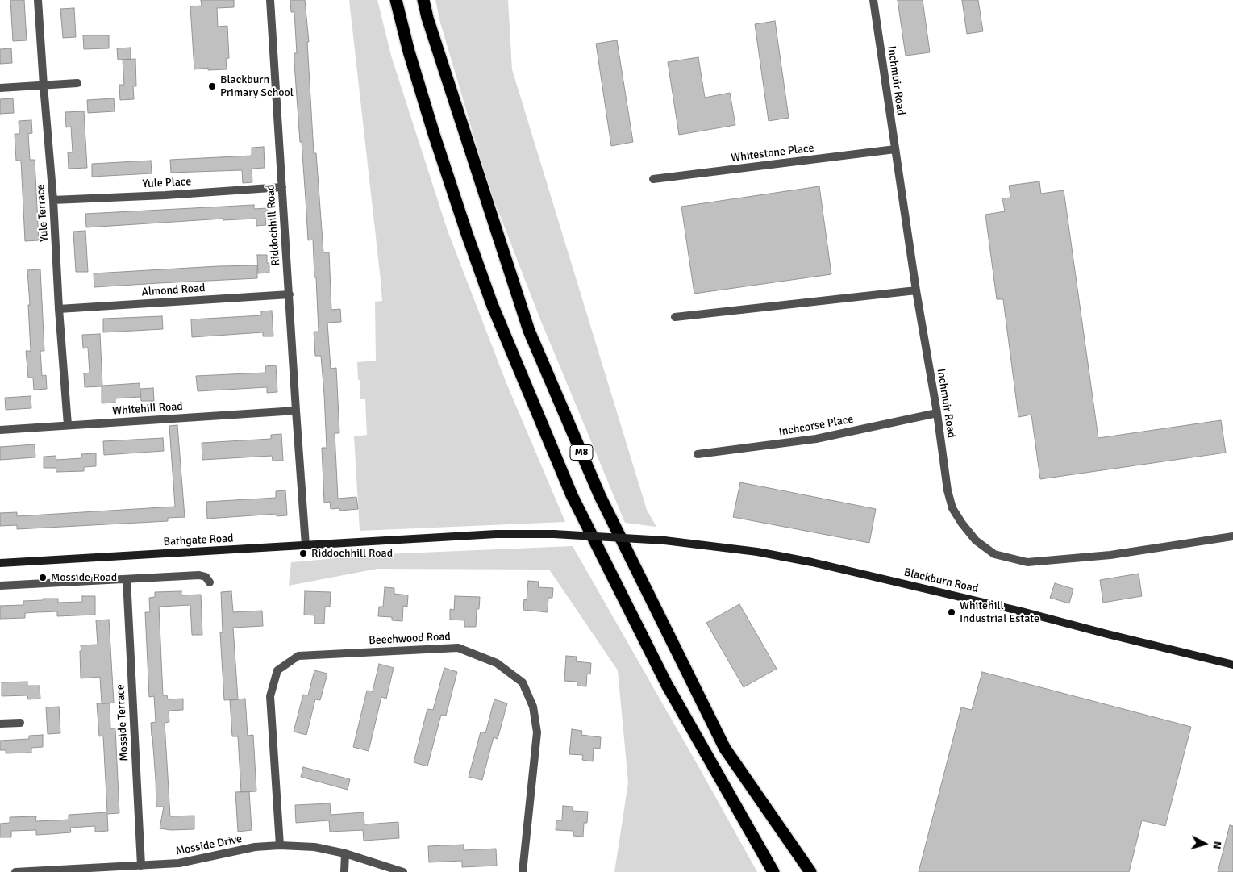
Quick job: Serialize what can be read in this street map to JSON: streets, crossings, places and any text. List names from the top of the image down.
{
  "streets": {
    "highway": ["M8"],
    "main road": ["Bathgate Road", "Blackburn Road"],
    "street": [
      "Inchmuir Road",
      "Whitestone Place",
      "Yule Place",
      "Yule Terrace",
      "Riddochhill Road",
      "Almond Road",
      "Whitehill Road",
      "Inchcorse Place",
      "Beechwood Road",
      "Mosside Terrace",
      "Mosside Drive"
    ]
  },
  "crossings": [
    ["Inchmuir Road", "Whitestone Place"],
    ["Inchmuir Road", "Inchcorse Place"],
    ["Yule Place", "Yule Terrace"],
    ["Yule Place", "Riddochhill Road"],
    ["Yule Terrace", "Almond Road"],
    ["Yule Terrace", "Whitehill Road"],
    ["Riddochhill Road", "Almond Road"],
    ["Riddochhill Road", "Whitehill Road"],
    ["Riddochhill Road", "Bathgate Road"],
    ["Bathgate Road", "Blackburn Road"],
    ["Beechwood Road", "Mosside Drive"],
    ["Mosside Terrace", "Mosside Drive"]
  ],
  "places": [
    "Blackburn Primary School",
    "Riddochhill Road",
    "Mosside Road",
    "Whitehill Industrial Estate"
  ],
  "north": "right"
}
